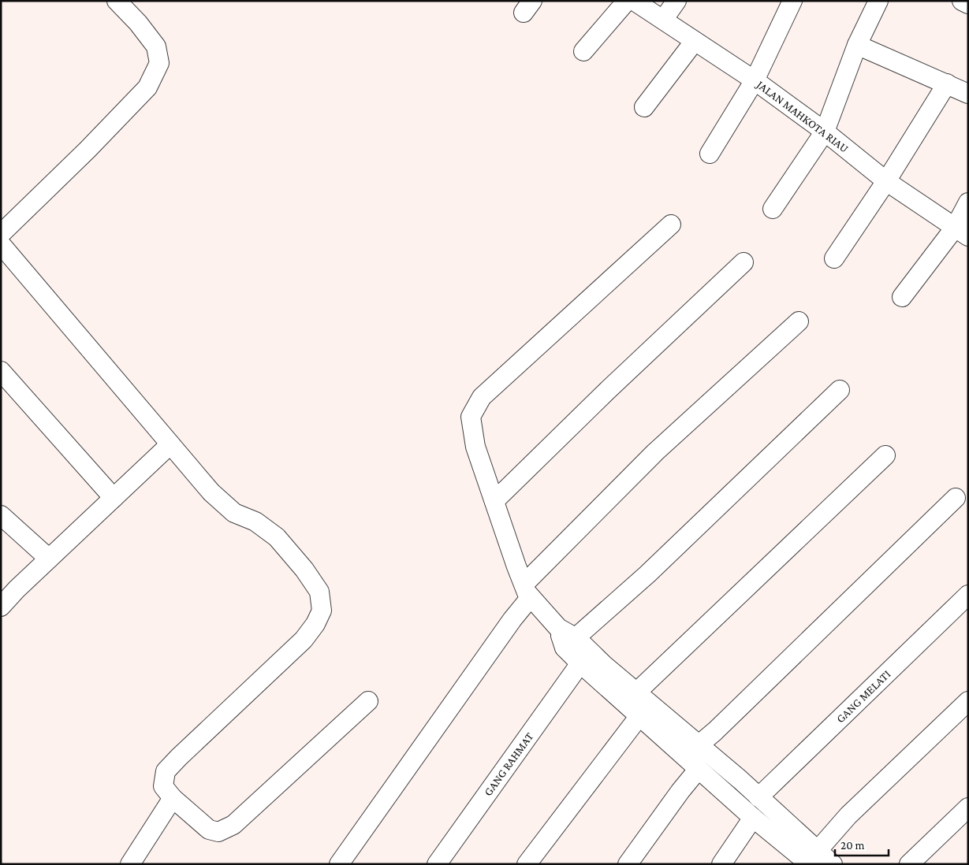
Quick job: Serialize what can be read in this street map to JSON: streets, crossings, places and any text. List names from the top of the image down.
{
  "streets": {
    "street": ["JALAN MAHKOTA RIAU", "GANG MELATI", "GANG RAHMAT"]
  },
  "scale_bar": "20 m"
}
